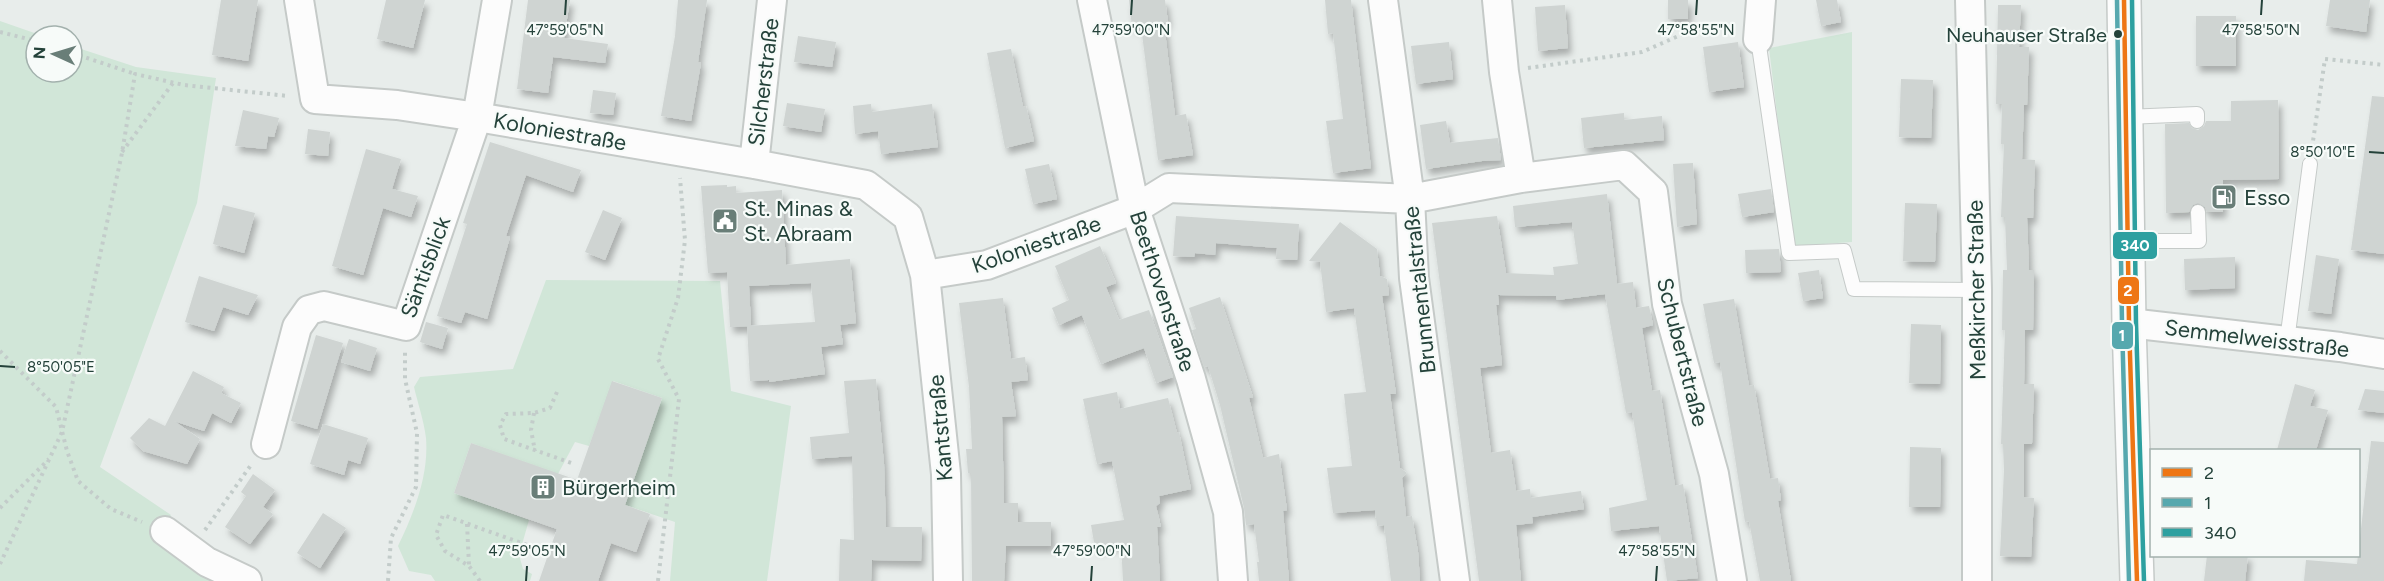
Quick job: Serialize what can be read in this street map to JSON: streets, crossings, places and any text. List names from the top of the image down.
{
  "streets": {
    "street": [
      "Silcherstraße",
      "Koloniestraße",
      "Säntisblick",
      "Brunnentalstraße",
      "Meßkircher Straße",
      "Beethovenstraße",
      "Semmelweisstraße",
      "Schubertstraße",
      "Kantstraße"
    ]
  },
  "crossings": [
    ["Silcherstraße", "Koloniestraße"],
    ["Koloniestraße", "Säntisblick"],
    ["Koloniestraße", "Brunnentalstraße"],
    ["Koloniestraße", "Beethovenstraße"],
    ["Koloniestraße", "Schubertstraße"],
    ["Koloniestraße", "Kantstraße"]
  ],
  "places": {
    "other": ["Neuhauser Straße"],
    "fuel station": ["Esso"],
    "public building": ["St. Minas & St. Abraam"],
    "building": ["Bürgerheim"]
  },
  "lines": ["transit line 2", "transit line 1", "transit line 340"],
  "legend": ["2", "1", "340"],
  "north": "left",
  "coordinates": [
    "47°59'05\"N",
    "47°59'00\"N",
    "47°58'55\"N",
    "47°58'50\"N",
    "8°50'10\"E",
    "8°50'05\"E"
  ]
}
